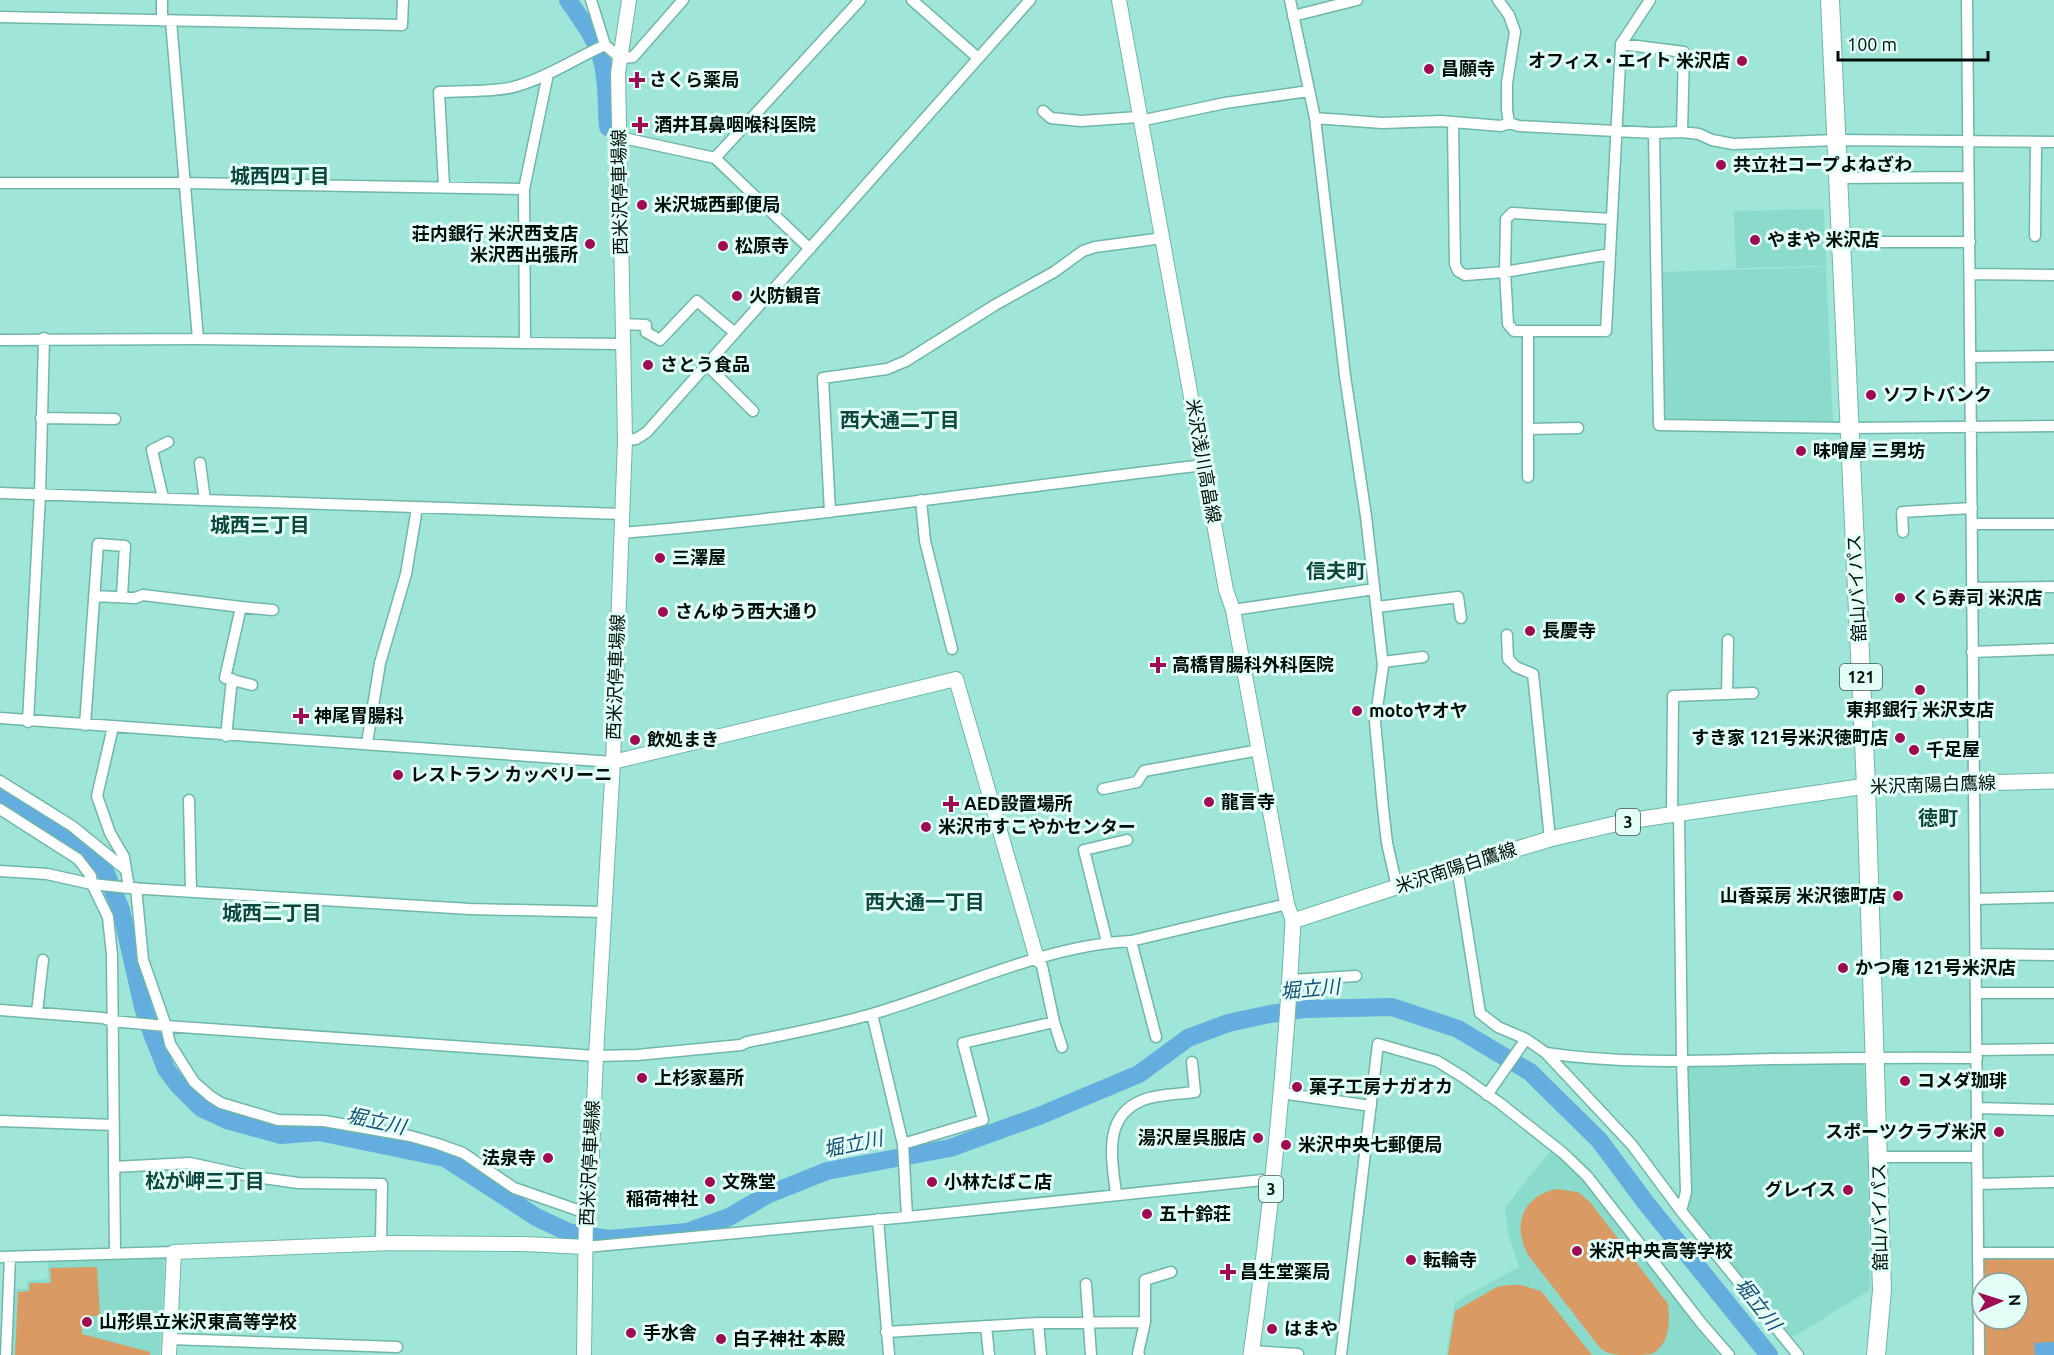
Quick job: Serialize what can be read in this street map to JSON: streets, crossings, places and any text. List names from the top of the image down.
{
  "streets": {
    "highway": ["舘山バイパス", "121"],
    "main road": [
      "西米沢停車場線",
      "米沢浅川高畠線",
      "米沢南陽白鷹線",
      "3"
    ]
  },
  "crossings": [
    ["米沢浅川高畠線", "米沢南陽白鷹線"],
    ["米沢浅川高畠線", "3"],
    ["舘山バイパス", "米沢南陽白鷹線"],
    ["米沢南陽白鷹線", "3"]
  ],
  "districts": [
    "城西四丁目",
    "西大通二丁目",
    "城西三丁目",
    "信夫町",
    "徳町",
    "西大通一丁目",
    "城西二丁目",
    "松が岬三丁目"
  ],
  "water": ["堀立川"],
  "places": {
    "other": [
      "オフィス・エイト 米沢店",
      "昌願寺",
      "共立社コープよねざわ",
      "米沢城西郵便局",
      "やまや 米沢店",
      "荘内銀行 米沢西支店 米沢西出張所",
      "松原寺",
      "火防観音",
      "さとう食品",
      "ソフトバンク",
      "味噌屋 三男坊",
      "三澤屋",
      "くら寿司 米沢店",
      "さんゆう西大通り",
      "長慶寺",
      "東邦銀行 米沢支店",
      "motoヤオヤ",
      "すき家 121号米沢徳町店",
      "飲処まき",
      "千足屋",
      "レストラン カッペリーニ",
      "龍言寺",
      "米沢市すこやかセンター",
      "山香菜房 米沢徳町店",
      "かつ庵 121号米沢店",
      "上杉家墓所",
      "コメダ珈琲",
      "菓子工房ナガオカ",
      "スポーツクラブ米沢",
      "湯沢屋呉服店",
      "米沢中央七郵便局",
      "法泉寺",
      "文殊堂",
      "小林たばこ店",
      "グレイス",
      "稲荷神社",
      "五十鈴荘",
      "米沢中央高等学校",
      "転輪寺",
      "山形県立米沢東高等学校",
      "はまや",
      "手水舎",
      "白子神社 本殿"
    ],
    "health": [
      "さくら薬局",
      "酒井耳鼻咽喉科医院",
      "高橋胃腸科外科医院",
      "神尾胃腸科",
      "AED設置場所",
      "昌生堂薬局"
    ]
  },
  "scale_bar": "100 m",
  "north": "right"
}
